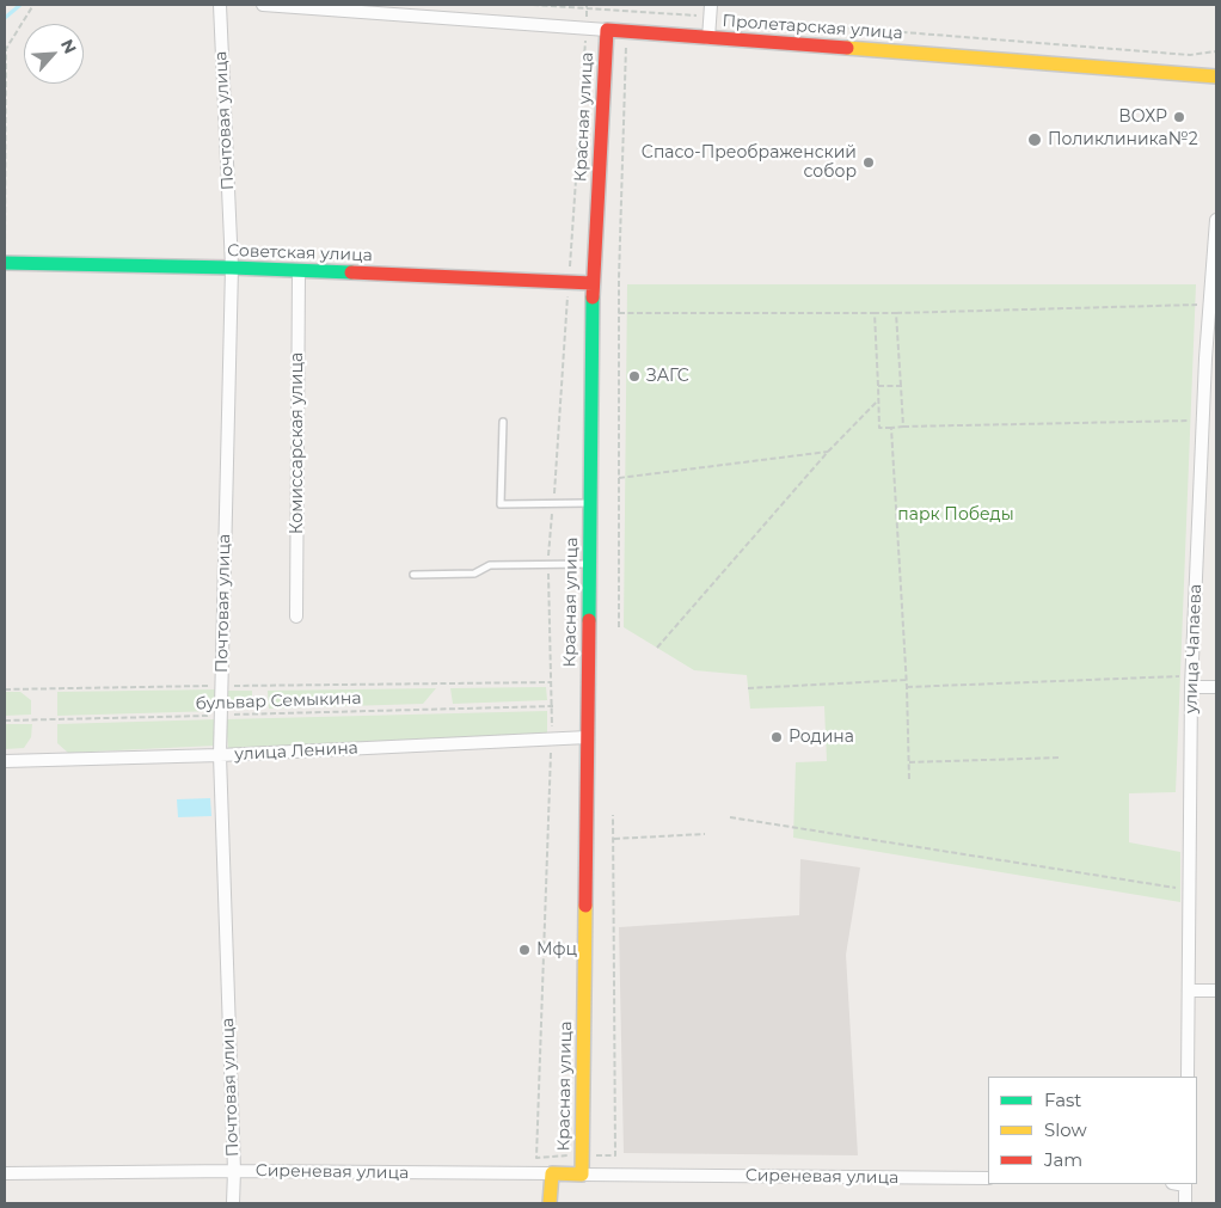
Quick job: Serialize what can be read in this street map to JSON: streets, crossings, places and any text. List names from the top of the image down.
{
  "streets": {
    "street": [
      "Пролетарская улица",
      "Красная улица",
      "Почтовая улица",
      "Советская улица",
      "Комиссарская улица",
      "улица Чапаева",
      "улица Ленина",
      "Сиреневая улица"
    ],
    "path": ["бульвар Семыкина"]
  },
  "crossings": [
    ["Пролетарская улица", "Красная улица"],
    ["Красная улица", "Советская улица"],
    ["Красная улица", "улица Ленина"],
    ["Красная улица", "Сиреневая улица"],
    ["Почтовая улица", "Советская улица"],
    ["Почтовая улица", "бульвар Семыкина"],
    ["Почтовая улица", "улица Ленина"],
    ["Почтовая улица", "Сиреневая улица"],
    ["Советская улица", "Комиссарская улица"]
  ],
  "parks": ["парк Победы"],
  "places": [
    "ВОХР",
    "Поликлиника№2",
    "Спасо-Преображенский собор",
    "ЗАГС",
    "Родина",
    "Мфц"
  ],
  "legend": ["Fast", "Slow", "Jam"],
  "north": "top right"
}
